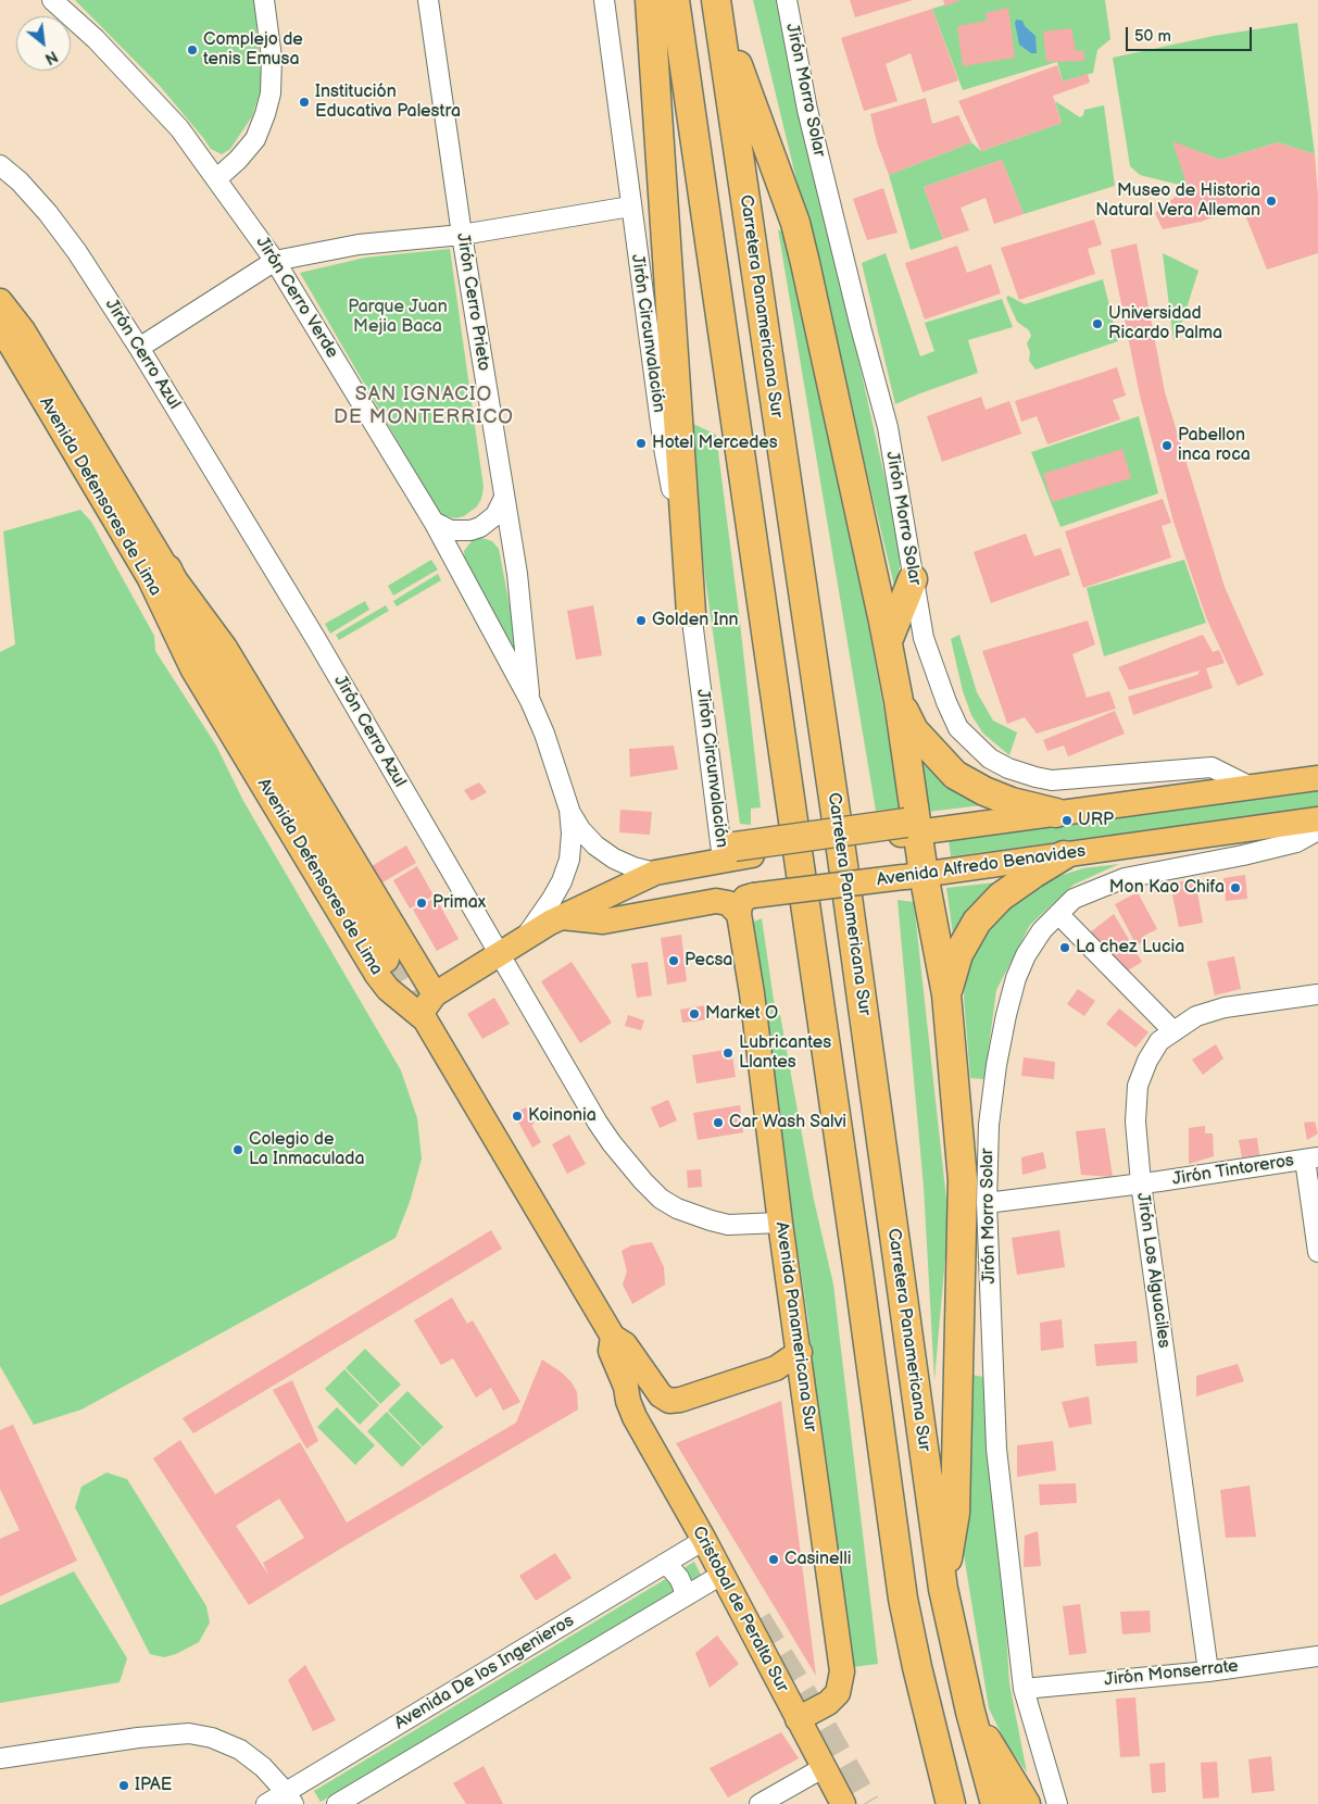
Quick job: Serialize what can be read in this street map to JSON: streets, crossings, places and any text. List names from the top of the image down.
{
  "streets": {
    "highway": ["Carretera Panamericana Sur"],
    "main road": [
      "Avenida Defensores de Lima",
      "Avenida Alfredo Benavides",
      "Avenida Panamericana Sur",
      "Cristobal de Peralta Sur"
    ],
    "street": [
      "Jirón Morro Solar",
      "Jirón Cerro Verde",
      "Jirón Cerro Prieto",
      "Jirón Circunvalación",
      "Jirón Cerro Azul",
      "Jirón Tintoreros",
      "Jirón Los Alguaciles",
      "Avenida De los Ingenieros",
      "Jirón Monserrate"
    ]
  },
  "crossings": [
    ["Jirón Morro Solar", "Jirón Tintoreros"],
    ["Jirón Morro Solar", "Jirón Monserrate"],
    ["Jirón Cerro Verde", "Jirón Cerro Prieto"],
    ["Jirón Cerro Azul", "Avenida Panamericana Sur"],
    ["Avenida Defensores de Lima", "Cristobal de Peralta Sur"],
    ["Avenida Alfredo Benavides", "Avenida Panamericana Sur"],
    ["Jirón Tintoreros", "Jirón Los Alguaciles"],
    ["Jirón Los Alguaciles", "Jirón Monserrate"],
    ["Avenida Panamericana Sur", "Cristobal de Peralta Sur"],
    ["Cristobal de Peralta Sur", "Avenida De los Ingenieros"]
  ],
  "districts": ["SAN IGNACIO DE MONTERRICO"],
  "parks": ["Parque Juan Mejia Baca"],
  "places": [
    "Complejo de tenis Emusa",
    "Institución Educativa Palestra",
    "Museo de Historia Natural Vera Alleman",
    "Universidad Ricardo Palma",
    "Hotel Mercedes",
    "Pabellon inca roca",
    "Golden Inn",
    "URP",
    "Mon Kao Chifa",
    "Primax",
    "La chez Lucia",
    "Pecsa",
    "Market O",
    "Lubricantes Llantes",
    "Koinonia",
    "Car Wash Salvi",
    "Colegio de La Inmaculada",
    "Casinelli",
    "IPAE"
  ],
  "scale_bar": "50 m",
  "north": "bottom right"
}
